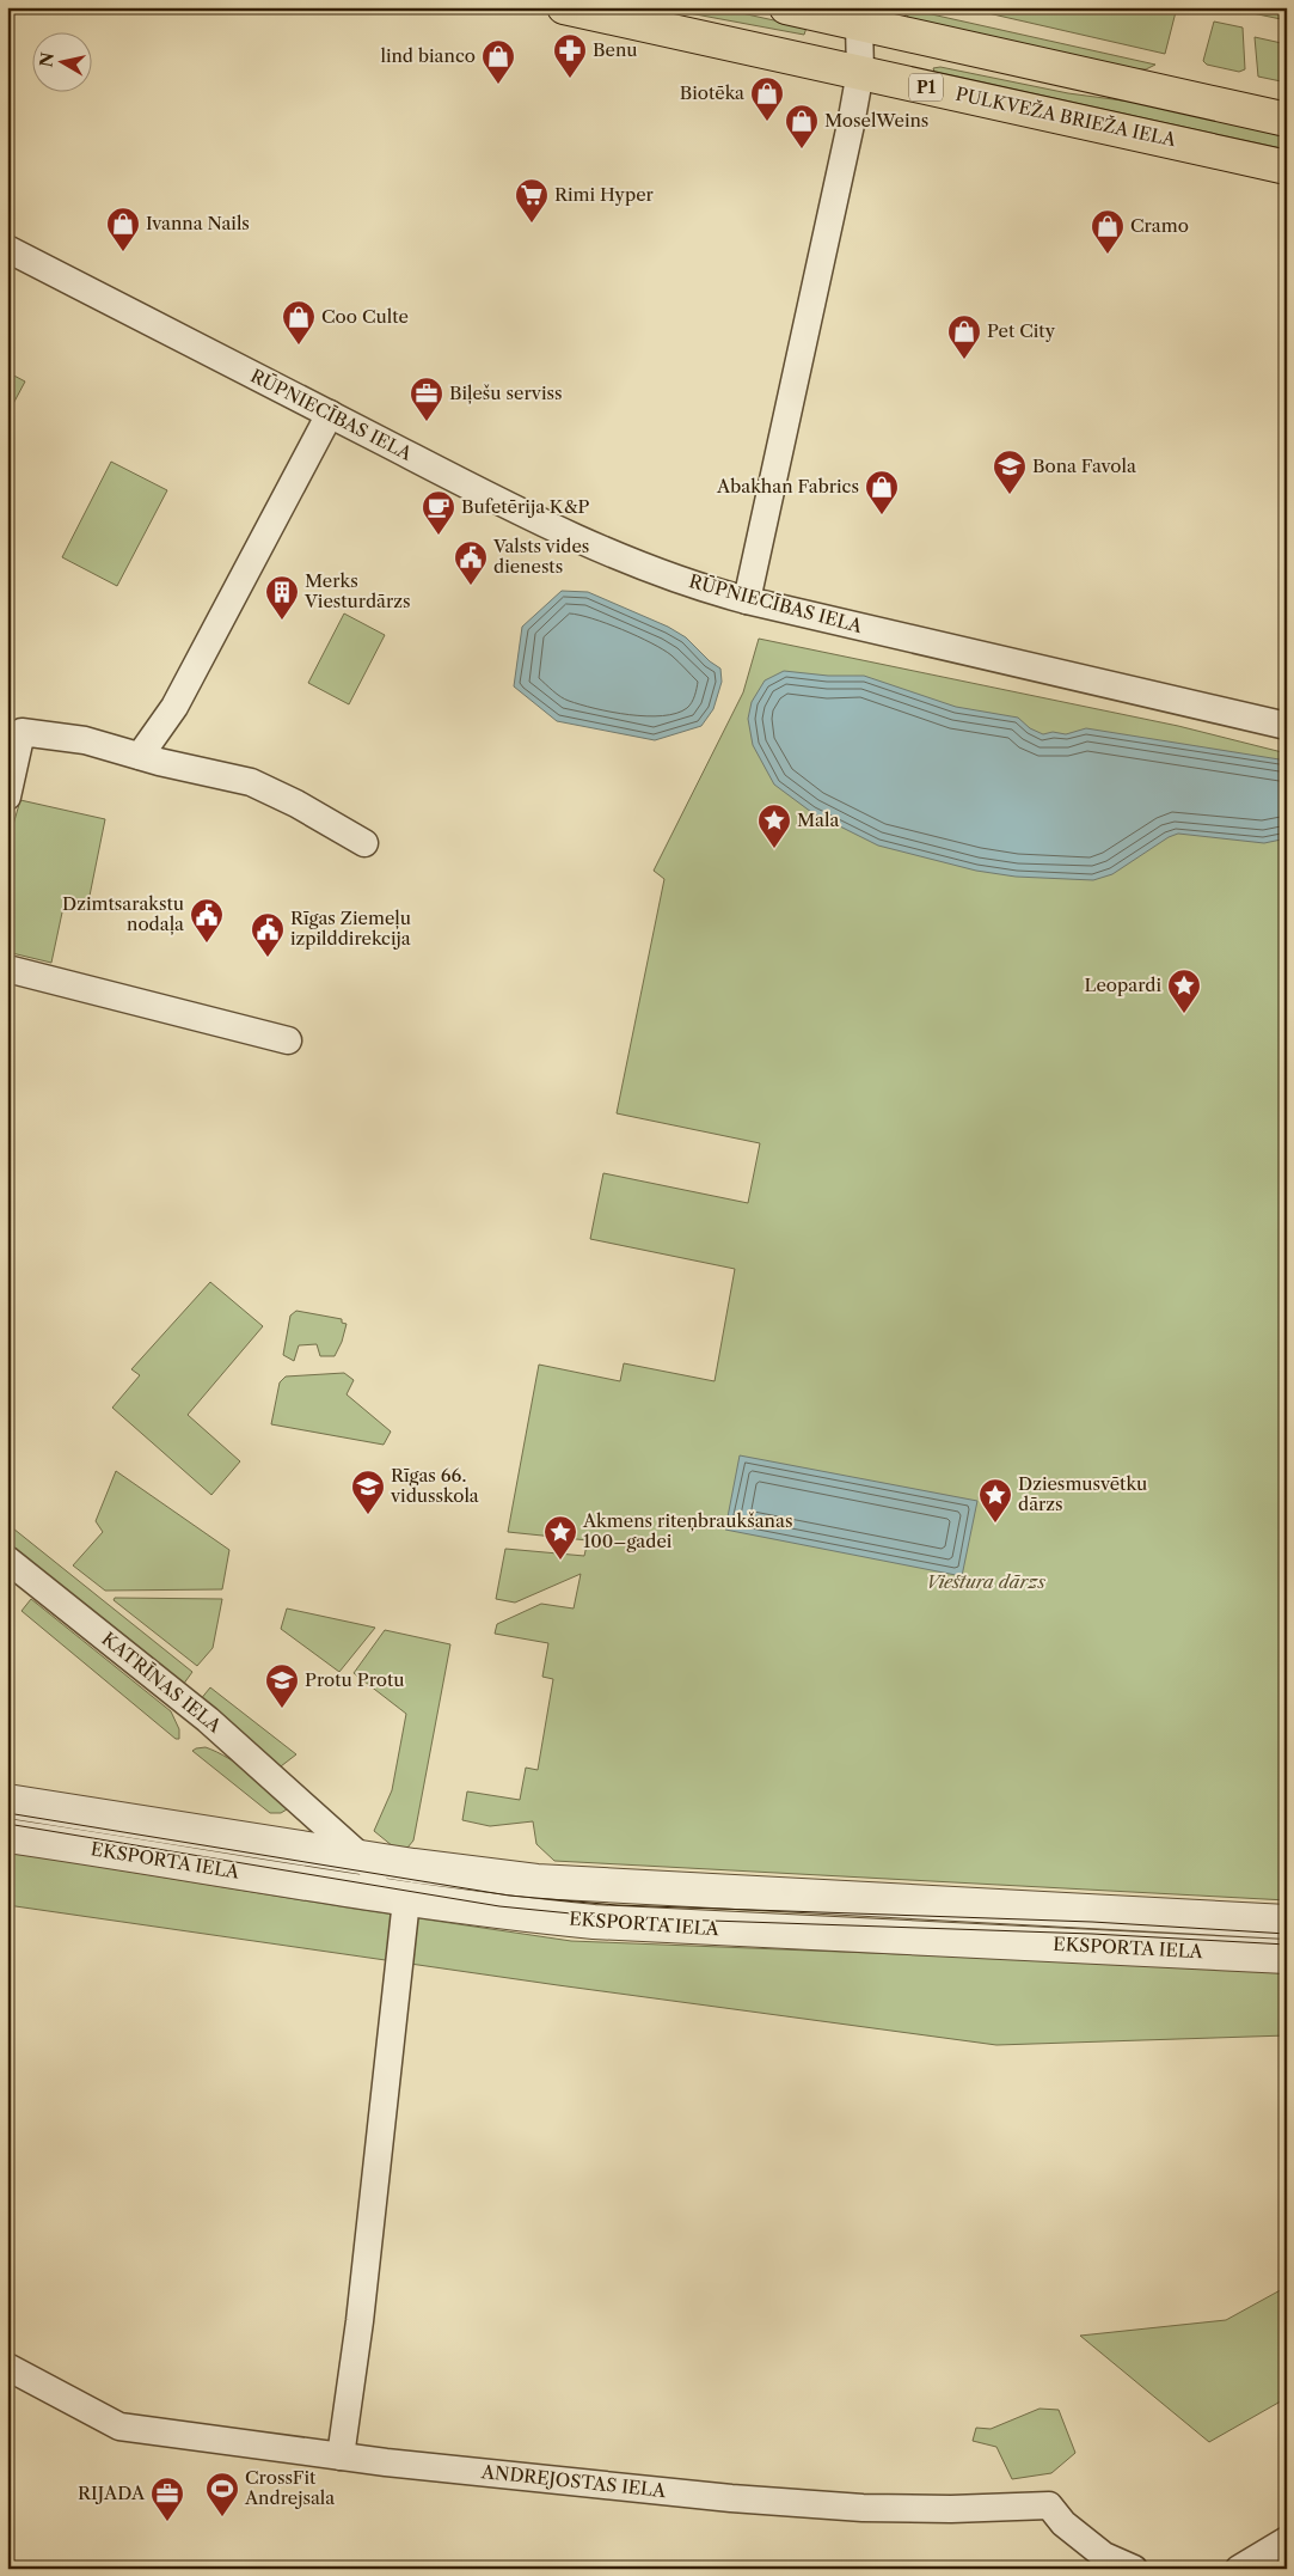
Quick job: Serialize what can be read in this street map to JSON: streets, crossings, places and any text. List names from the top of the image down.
{
  "streets": {
    "main road": ["P1", "PULKVEŽA BRIEŽA IELA"],
    "street": [
      "RŪPNIECĪBAS IELA",
      "KATRĪNAS IELA",
      "EKSPORTA IELA",
      "ANDREJOSTAS IELA"
    ]
  },
  "crossings": [
    ["KATRĪNAS IELA", "EKSPORTA IELA"]
  ],
  "parks": ["Viestura dārzs"],
  "places": {
    "pharmacy": ["Benu"],
    "shop": [
      "lind bianco",
      "Biotēka",
      "MoselWeins",
      "Ivanna Nails",
      "Cramo",
      "Coo Culte",
      "Pet City",
      "Abakhan Fabrics"
    ],
    "supermarket": ["Rimi Hyper"],
    "office": ["Biļešu serviss", "RIJADA"],
    "school or university": ["Bona Favola", "Rīgas 66. vidusskola", "Protu Protu"],
    "cafe": ["Bufetērija K&P"],
    "public building": ["Valsts vides dienests", "Dzimtsarakstu nodaļa", "Rīgas Ziemeļu izpilddirekcija"],
    "building": ["Merks Viesturdārzs"],
    "place": [
      "Mala",
      "Leopardi",
      "Dziesmusvētku dārzs",
      "Akmens riteņbraukšanas 100–gadei"
    ],
    "sports": ["CrossFit Andrejsala"]
  },
  "north": "left"
}
